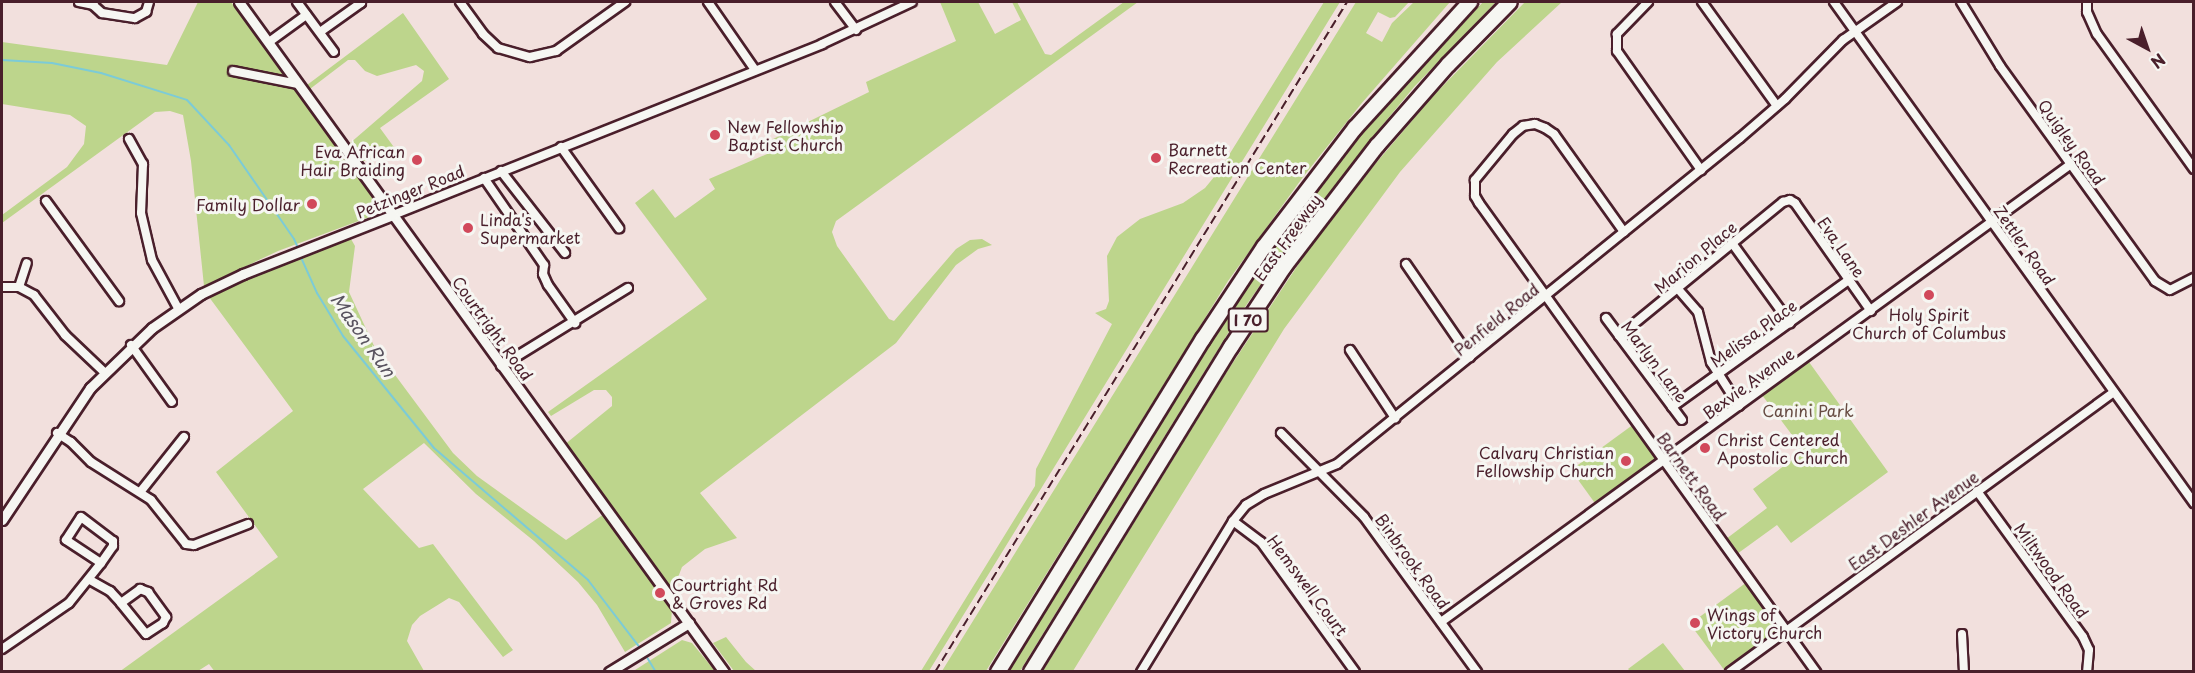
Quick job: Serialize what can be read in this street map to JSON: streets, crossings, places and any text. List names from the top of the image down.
{
  "streets": {
    "highway": ["East Freeway", "I 70"],
    "street": [
      "Quigley Road",
      "Petzinger Road",
      "Zettler Road",
      "Eva Lane",
      "Marion Place",
      "Penfield Road",
      "Courtright Road",
      "Melissa Place",
      "Marlyn Lane",
      "Bexvie Avenue",
      "Barnett Road",
      "East Deshler Avenue",
      "Binbrook Road",
      "Miltwood Road",
      "Hemswell Court"
    ]
  },
  "crossings": [
    ["Quigley Road", "Bexvie Avenue"],
    ["Petzinger Road", "Courtright Road"],
    ["Zettler Road", "Penfield Road"],
    ["Zettler Road", "Bexvie Avenue"],
    ["Zettler Road", "East Deshler Avenue"],
    ["Eva Lane", "Marion Place"],
    ["Eva Lane", "Melissa Place"],
    ["Eva Lane", "Bexvie Avenue"],
    ["Marion Place", "Marlyn Lane"],
    ["Penfield Road", "Barnett Road"],
    ["Penfield Road", "Binbrook Road"],
    ["Penfield Road", "Hemswell Court"],
    ["Melissa Place", "Marlyn Lane"],
    ["Bexvie Avenue", "Barnett Road"],
    ["Bexvie Avenue", "Binbrook Road"],
    ["Barnett Road", "East Deshler Avenue"],
    ["East Deshler Avenue", "Miltwood Road"]
  ],
  "water": ["Mason Run"],
  "parks": ["Canini Park"],
  "places": [
    "New Fellowship Baptist Church",
    "Barnett Recreation Center",
    "Eva African Hair Braiding",
    "Family Dollar",
    "Linda's Supermarket",
    "Holy Spirit Church of Columbus",
    "Christ Centered Apostolic Church",
    "Calvary Christian Fellowship Church",
    "Courtright Rd & Groves Rd",
    "Wings of Victory Church"
  ],
  "north": "bottom right"
}
